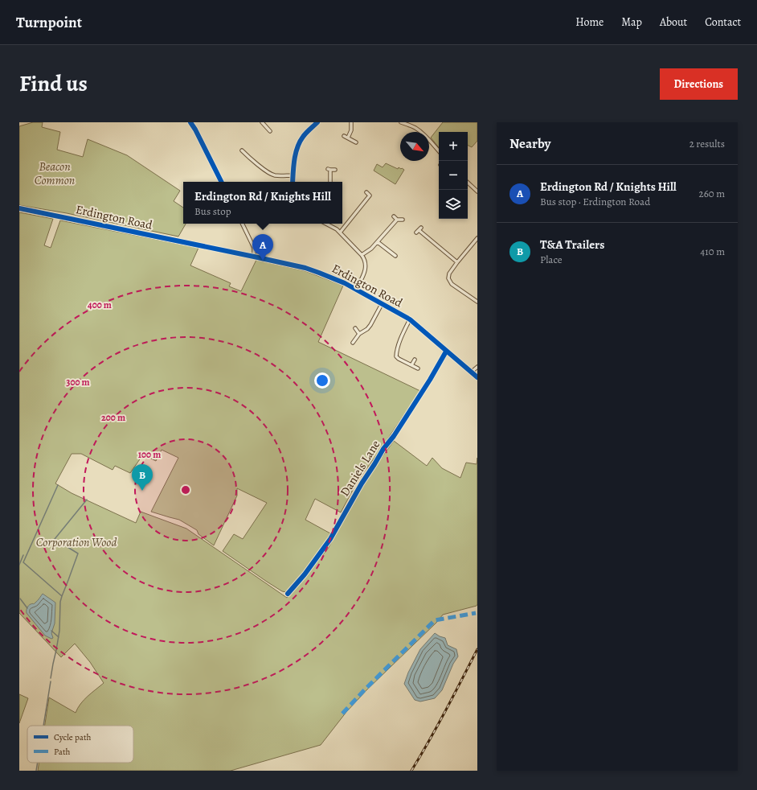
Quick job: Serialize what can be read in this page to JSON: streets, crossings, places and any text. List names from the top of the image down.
{
  "streets": {
    "street": ["Erdington Road", "Daniels Lane"]
  },
  "crossings": [
    ["Erdington Road", "Daniels Lane"]
  ],
  "parks": ["Beacon Common", "Corporation Wood"],
  "legend": ["Cycle path", "Path"],
  "north": "bottom right",
  "page": {
    "header": "Turnpoint",
    "nav": [
      "Home",
      "Map",
      "About",
      "Contact"
    ],
    "title": "Find us",
    "buttons": "Directions",
    "heading": ["Nearby", "2 results"],
    "map_buttons": ["+", "−"],
    "list": [
      {
        "mark": "A",
        "name": "Erdington Rd / Knights Hill",
        "note": "Bus stop · Erdington Road",
        "value": "260 m"
      },
      {
        "mark": "B",
        "name": "T&A Trailers",
        "note": "Place",
        "value": "410 m"
      }
    ],
    "popup": ["Erdington Rd / Knights Hill", "Bus stop"],
    "pins": ["A", "B"]
  },
  "rings": [
    "400 m",
    "300 m",
    "200 m",
    "100 m"
  ]
}
